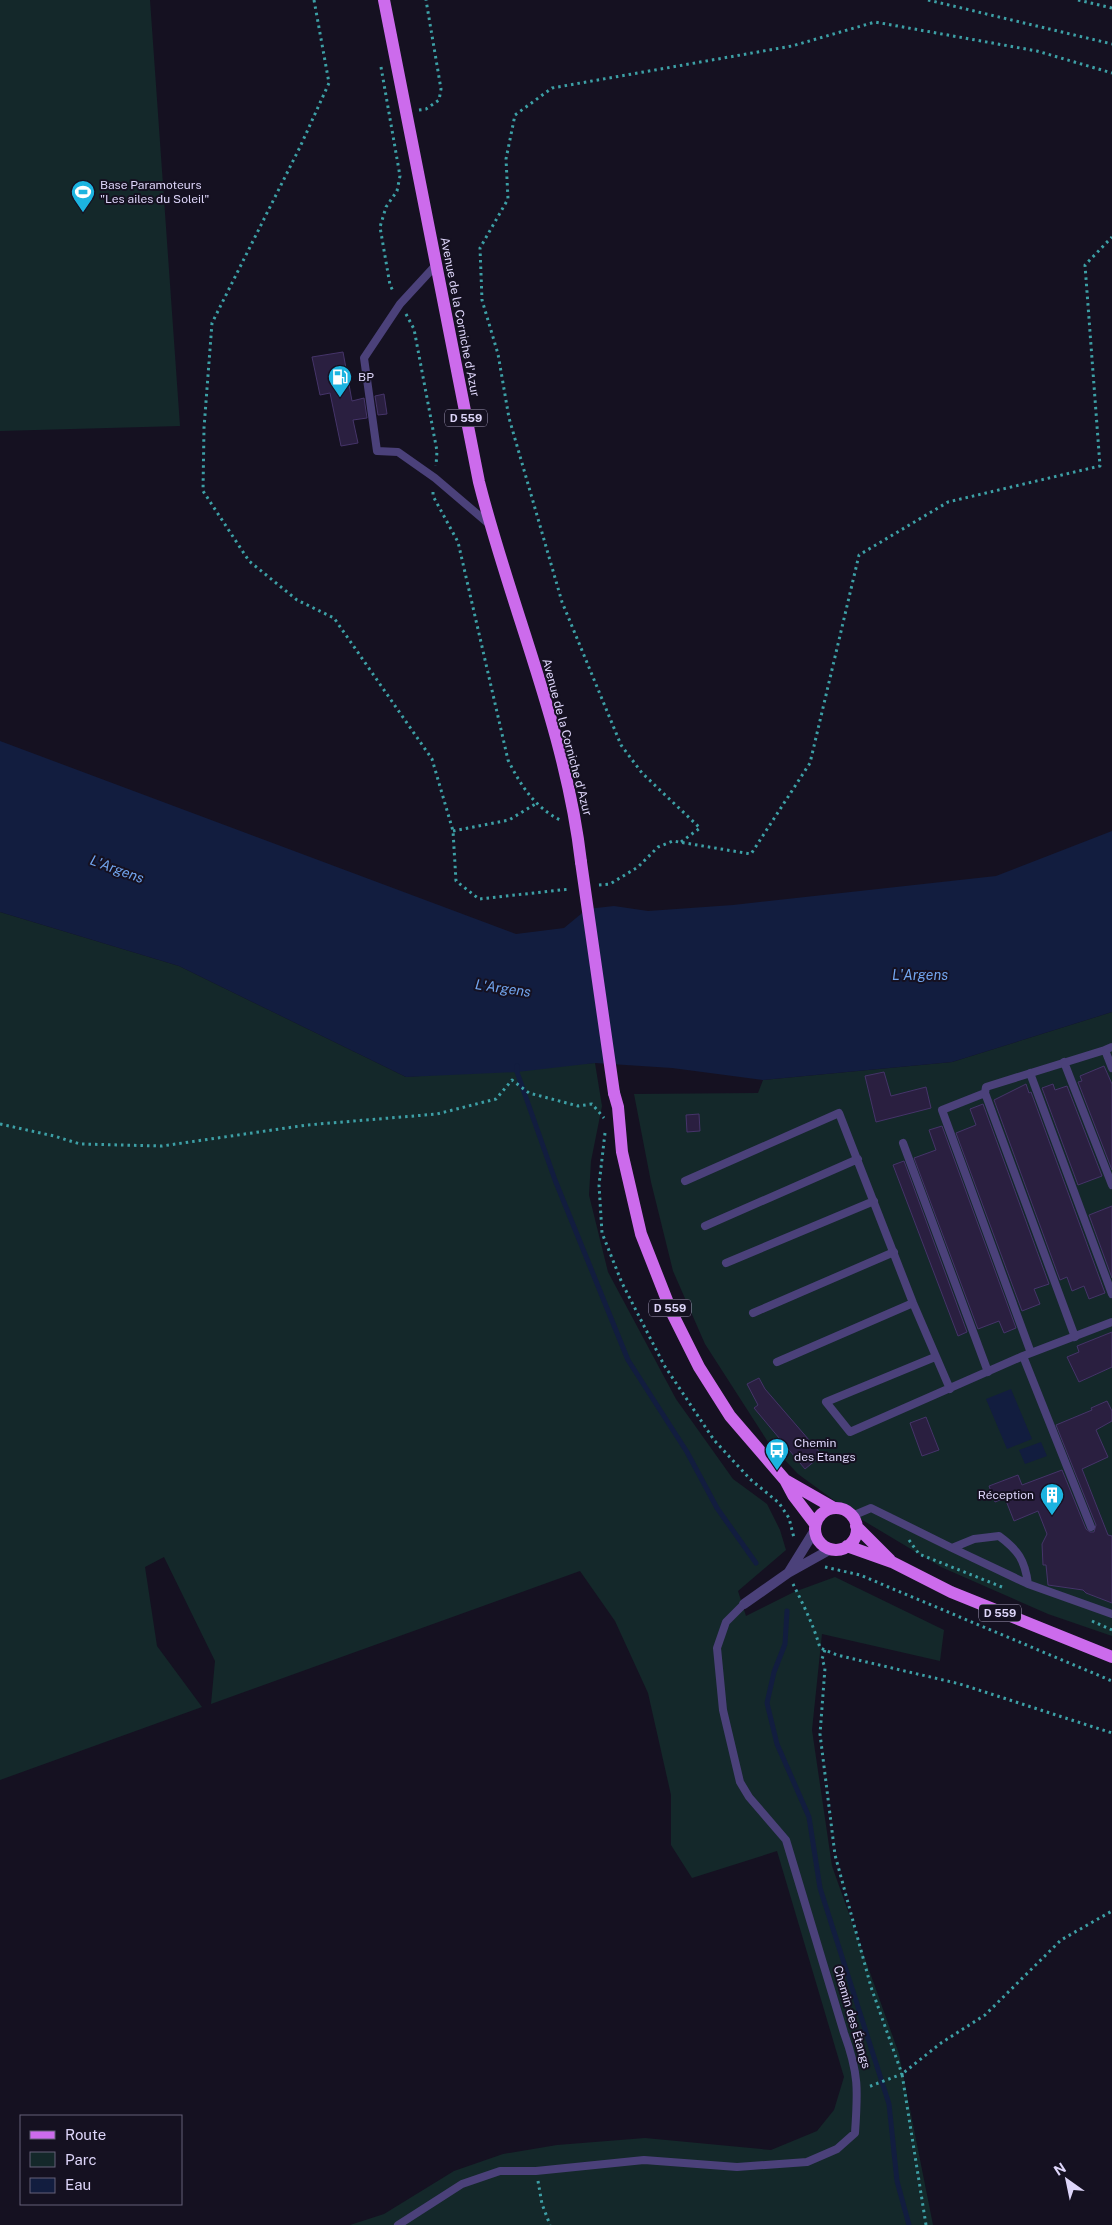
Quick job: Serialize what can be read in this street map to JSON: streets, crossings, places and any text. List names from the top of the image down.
{
  "streets": {
    "main road": ["Avenue de la Corniche d'Azur", "D 559"],
    "street": ["Chemin des Étangs"]
  },
  "crossings": [
    ["Avenue de la Corniche d'Azur", "D 559"],
    ["Avenue de la Corniche d'Azur", "Chemin des Étangs"],
    ["D 559", "Chemin des Étangs"]
  ],
  "water": ["L'Argens"],
  "places": {
    "sports": ["Base Paramoteurs \"Les ailes du Soleil\""],
    "fuel station": ["BP"],
    "bus stop": ["Chemin des Etangs"],
    "building": ["Réception"]
  },
  "legend": ["Route", "Parc", "Eau"],
  "north": "top left"
}
